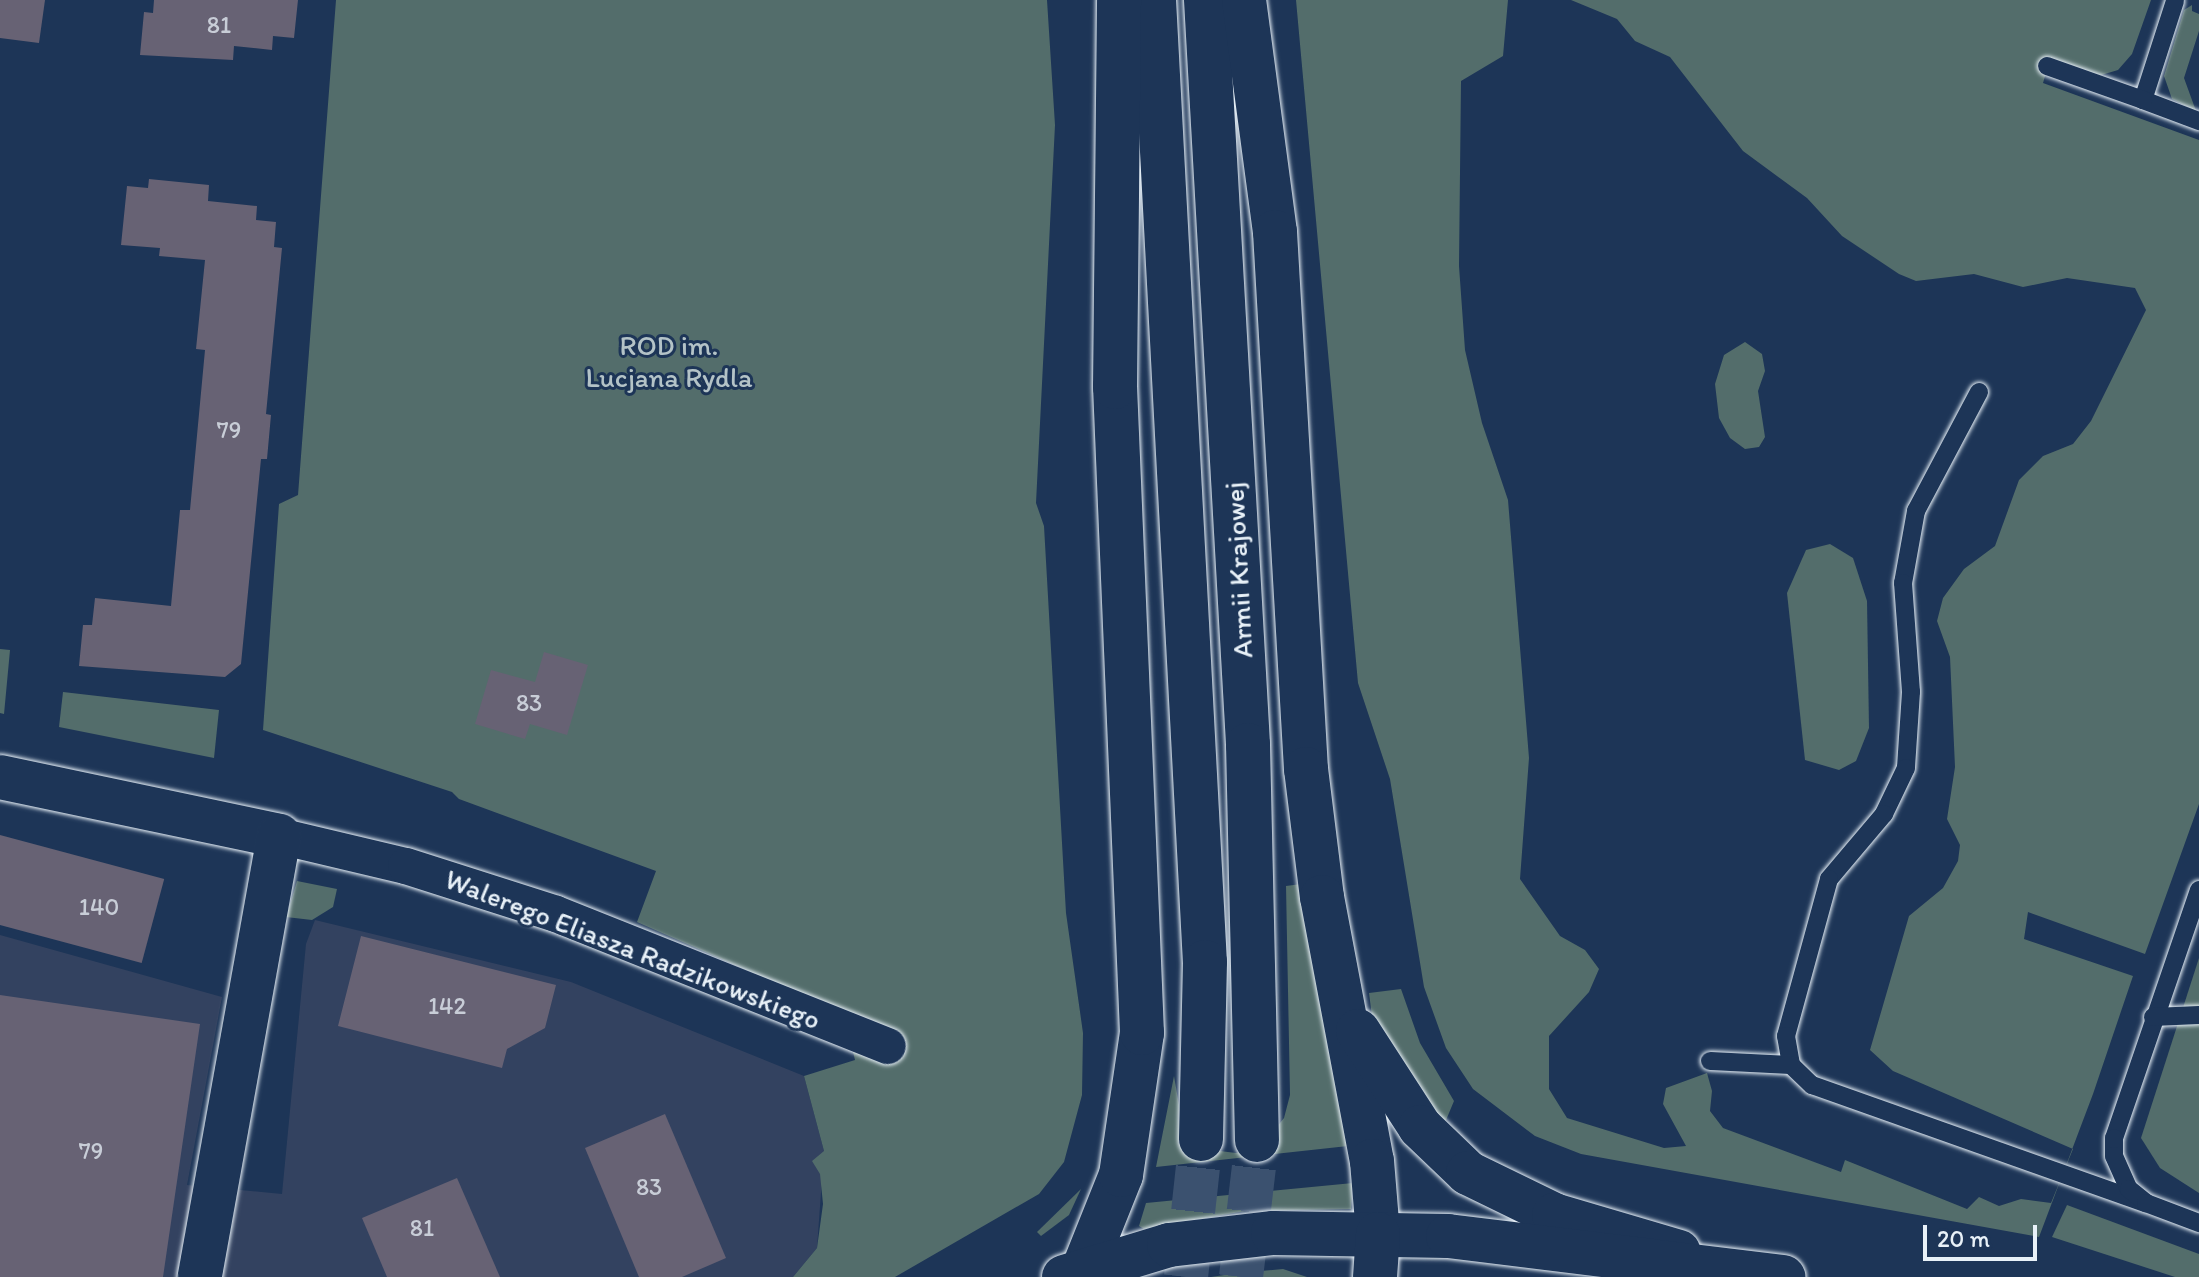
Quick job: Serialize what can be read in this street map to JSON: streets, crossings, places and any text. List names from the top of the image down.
{
  "streets": {
    "main road": ["Armii Krajowej", "Walerego Eliasza Radzikowskiego"]
  },
  "parks": ["ROD im. Lucjana Rydla"],
  "house_numbers": [
    "81",
    "79",
    "83",
    "140",
    "142",
    "79",
    "83",
    "81"
  ],
  "scale_bar": "20 m"
}
